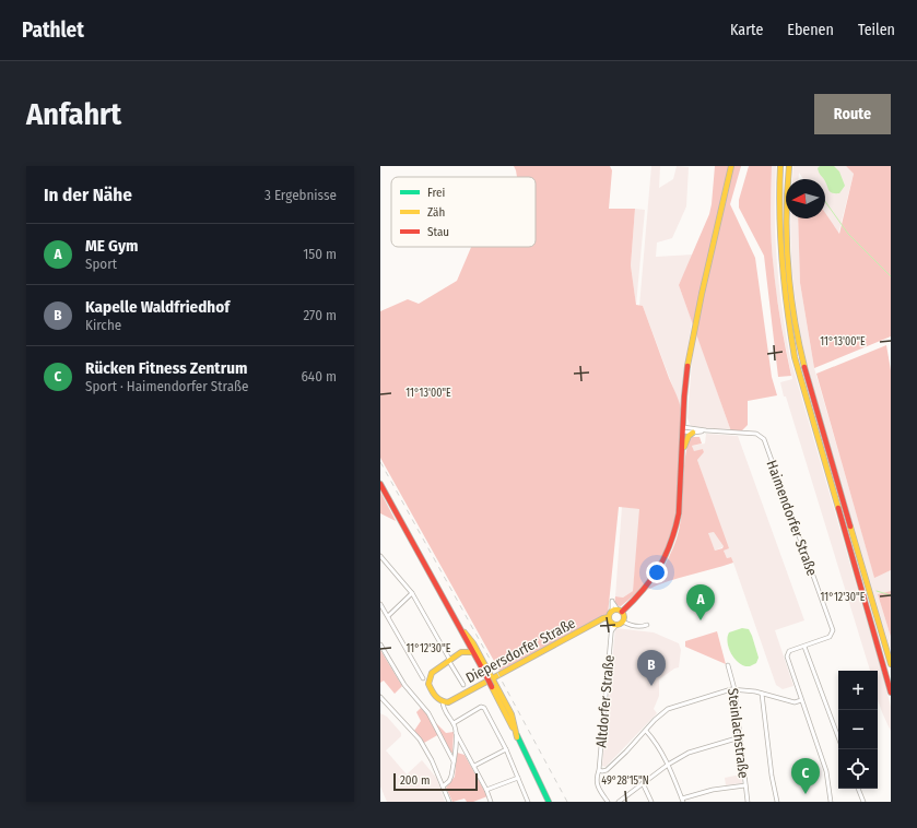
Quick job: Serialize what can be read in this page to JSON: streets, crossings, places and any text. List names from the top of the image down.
{
  "streets": {
    "main road": ["Diepersdorfer Straße"],
    "street": ["Haimendorfer Straße", "Altdorfer Straße", "Steinlachstraße"]
  },
  "crossings": [
    ["Diepersdorfer Straße", "Altdorfer Straße"]
  ],
  "legend": ["Frei", "Zäh", "Stau"],
  "scale_bar": "200 m",
  "north": "left",
  "page": {
    "header": "Pathlet",
    "nav": ["Karte", "Ebenen", "Teilen"],
    "buttons": "Route",
    "title": "Anfahrt",
    "heading": ["In der Nähe", "3 Ergebnisse"],
    "list": [
      {
        "mark": "A",
        "name": "ME Gym",
        "note": "Sport",
        "value": "150 m"
      },
      {
        "mark": "B",
        "name": "Kapelle Waldfriedhof",
        "note": "Kirche",
        "value": "270 m"
      },
      {
        "mark": "C",
        "name": "Rücken Fitness Zentrum",
        "note": "Sport · Haimendorfer Straße",
        "value": "640 m"
      }
    ],
    "pins": ["A", "B", "C"],
    "map_buttons": ["+", "−"],
    "scale": "200 m"
  },
  "coordinates": ["11°13'00\"E", "11°12'30\"E", "49°28'15\"N"]
}
